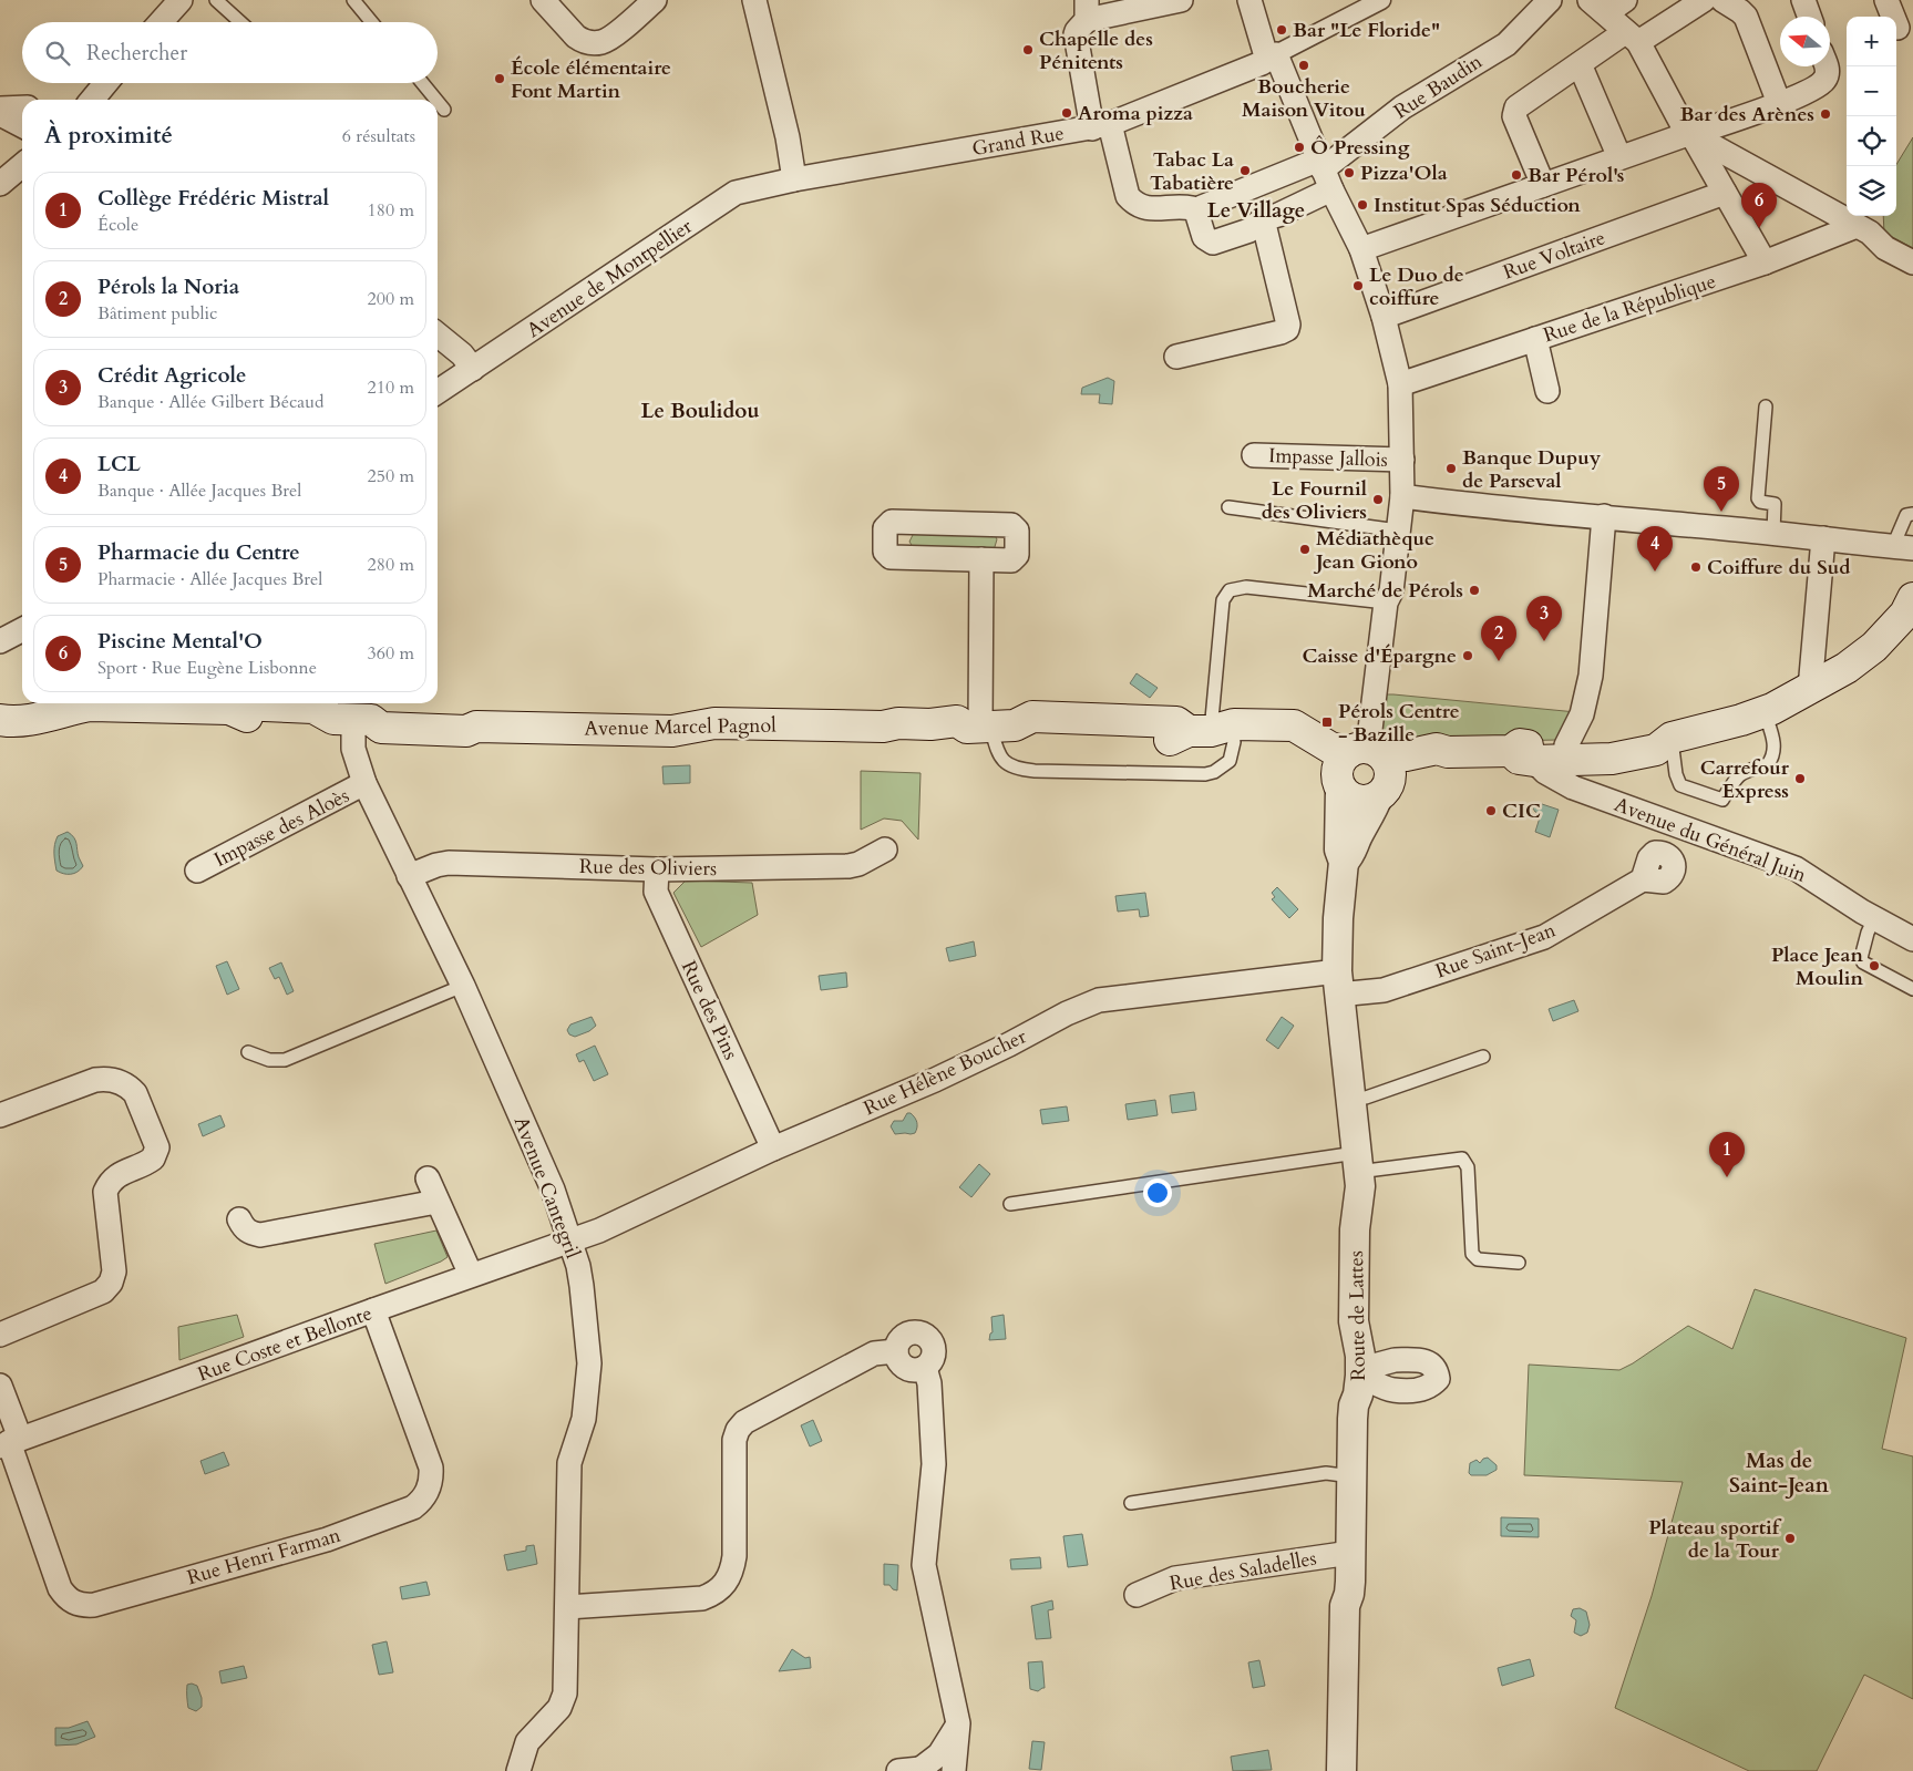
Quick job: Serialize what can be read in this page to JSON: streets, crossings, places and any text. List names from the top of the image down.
{
  "streets": {
    "main road": ["Avenue Marcel Pagnol"],
    "street": [
      "Rue Baudin",
      "Grand Rue",
      "Rue Voltaire",
      "Avenue de Montpellier",
      "Rue de la République",
      "Impasse Jallois",
      "Impasse des Aloès",
      "Avenue du Général Juin",
      "Rue des Oliviers",
      "Rue Saint-Jean",
      "Rue des Pins",
      "Rue Hélène Boucher",
      "Avenue Cantegril",
      "Route de Lattes",
      "Rue Coste et Bellonte",
      "Rue Henri Farman",
      "Rue des Saladelles"
    ]
  },
  "crossings": [
    ["Grand Rue", "Avenue de Montpellier"],
    ["Avenue Marcel Pagnol", "Avenue Cantegril"],
    ["Impasse des Aloès", "Avenue Cantegril"],
    ["Rue des Oliviers", "Rue des Pins"],
    ["Rue des Oliviers", "Avenue Cantegril"],
    ["Rue Saint-Jean", "Rue Hélène Boucher"],
    ["Rue Saint-Jean", "Route de Lattes"],
    ["Rue des Pins", "Rue Hélène Boucher"],
    ["Rue Hélène Boucher", "Avenue Cantegril"],
    ["Rue Hélène Boucher", "Route de Lattes"],
    ["Rue Hélène Boucher", "Rue Coste et Bellonte"],
    ["Avenue Cantegril", "Rue Coste et Bellonte"],
    ["Route de Lattes", "Rue des Saladelles"],
    ["Rue Coste et Bellonte", "Rue Henri Farman"]
  ],
  "districts": ["Le Village", "Le Boulidou", "Mas de Saint-Jean"],
  "places": {
    "other": [
      "Bar \"Le Floride\"",
      "Chapelle des Pénitents",
      "Boucherie Maison Vitou",
      "École élémentaire Font Martin",
      "Aroma pizza",
      "Bar des Arènes",
      "Ô Pressing",
      "Tabac La Tabatière",
      "Pizza'Ola",
      "Bar Pérol's",
      "Institut Spas Séduction",
      "Le Duo de coiffure",
      "Banque Dupuy de Parseval",
      "Le Fournil des Oliviers",
      "Médiathèque Jean Giono",
      "Coiffure du Sud",
      "Marché de Pérols",
      "Caisse d'Épargne",
      "Carrefour Express",
      "CIC",
      "Place Jean Moulin",
      "Plateau sportif de la Tour"
    ],
    "transit": ["Pérols Centre - Bazille"]
  },
  "north": "left",
  "page": {
    "map_buttons": ["+", "−"],
    "search": "Rechercher",
    "heading": ["À proximité", "6 résultats"],
    "list": [
      {
        "mark": "1",
        "name": "Collège Frédéric Mistral",
        "note": "École",
        "value": "180 m"
      },
      {
        "mark": "2",
        "name": "Pérols la Noria",
        "note": "Bâtiment public",
        "value": "200 m"
      },
      {
        "mark": "3",
        "name": "Crédit Agricole",
        "note": "Banque · Allée Gilbert Bécaud",
        "value": "210 m"
      },
      {
        "mark": "4",
        "name": "LCL",
        "note": "Banque · Allée Jacques Brel",
        "value": "250 m"
      },
      {
        "mark": "5",
        "name": "Pharmacie du Centre",
        "note": "Pharmacie · Allée Jacques Brel",
        "value": "280 m"
      },
      {
        "mark": "6",
        "name": "Piscine Mental'O",
        "note": "Sport · Rue Eugène Lisbonne",
        "value": "360 m"
      }
    ],
    "pins": [
      "6",
      "5",
      "4",
      "3",
      "2",
      "1"
    ]
  }
}
